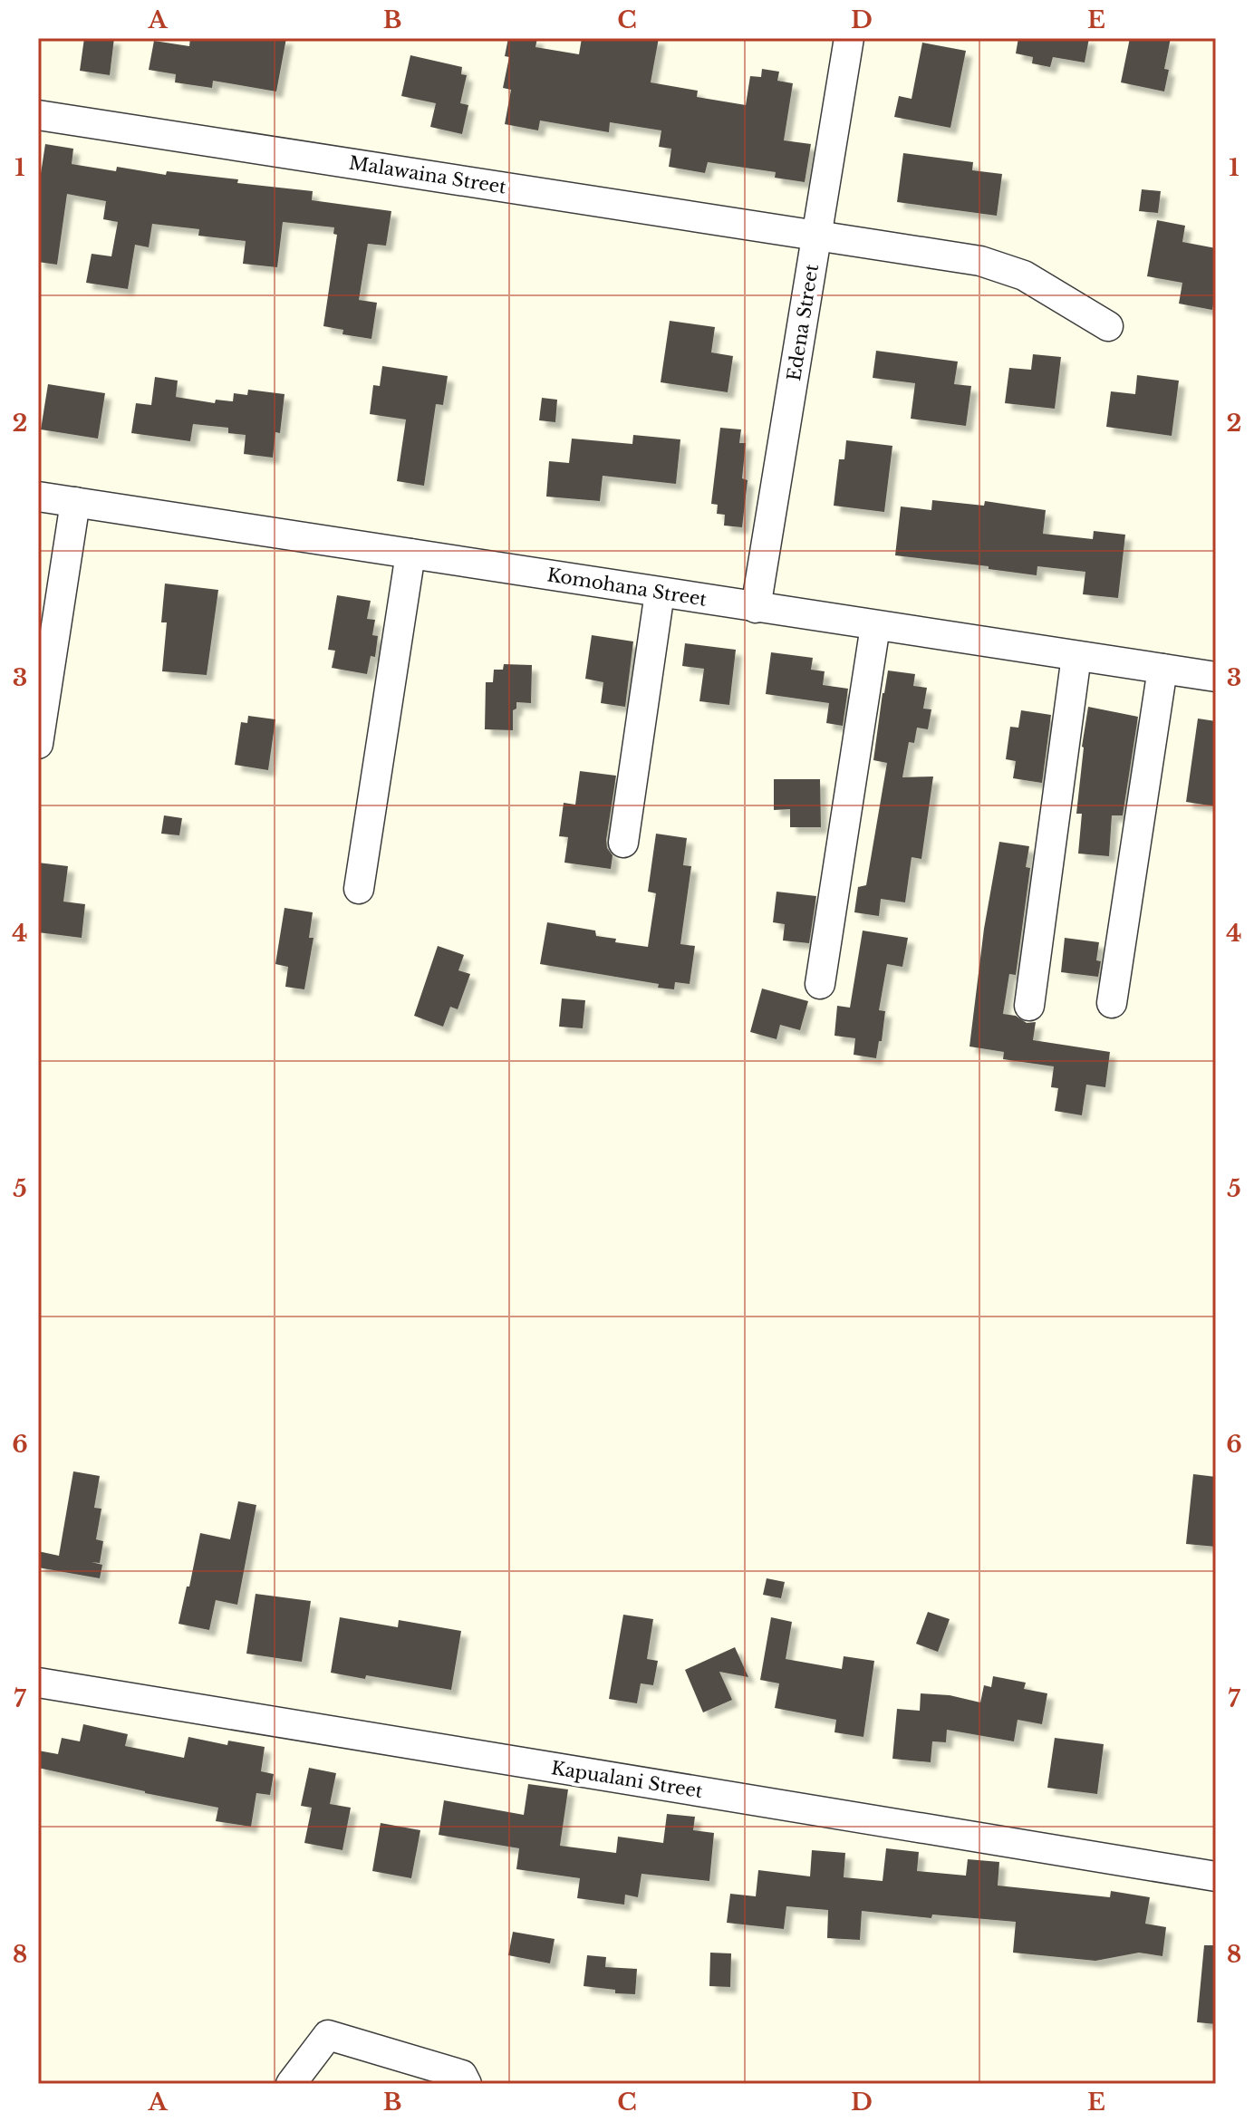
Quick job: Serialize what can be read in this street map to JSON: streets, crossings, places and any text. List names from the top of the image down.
{
  "streets": {
    "street": [
      "Malawaina Street",
      "Edena Street",
      "Komohana Street",
      "Kapualani Street"
    ]
  },
  "crossings": [
    ["Malawaina Street", "Edena Street"],
    ["Edena Street", "Komohana Street"]
  ],
  "grid": {
    "columns": [
      "A",
      "B",
      "C",
      "D",
      "E"
    ],
    "rows": [
      "1",
      "2",
      "3",
      "4",
      "5",
      "6",
      "7",
      "8"
    ]
  }
}
